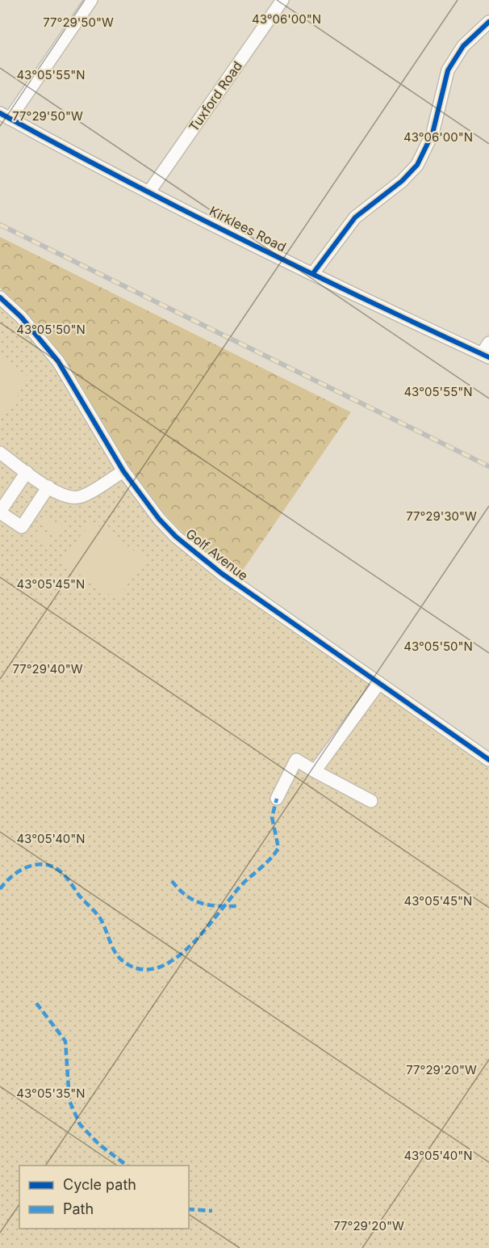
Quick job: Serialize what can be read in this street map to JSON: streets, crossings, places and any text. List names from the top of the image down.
{
  "streets": {
    "street": ["Tuxford Road", "Kirklees Road", "Golf Avenue"]
  },
  "crossings": [
    ["Tuxford Road", "Kirklees Road"]
  ],
  "legend": ["Cycle path", "Path"],
  "coordinates": [
    "43°06'00\"N",
    "77°29'50\"W",
    "43°05'55\"N",
    "43°05'50\"N",
    "77°29'30\"W",
    "43°05'45\"N",
    "77°29'40\"W",
    "43°05'40\"N",
    "77°29'20\"W",
    "43°05'35\"N"
  ]
}
